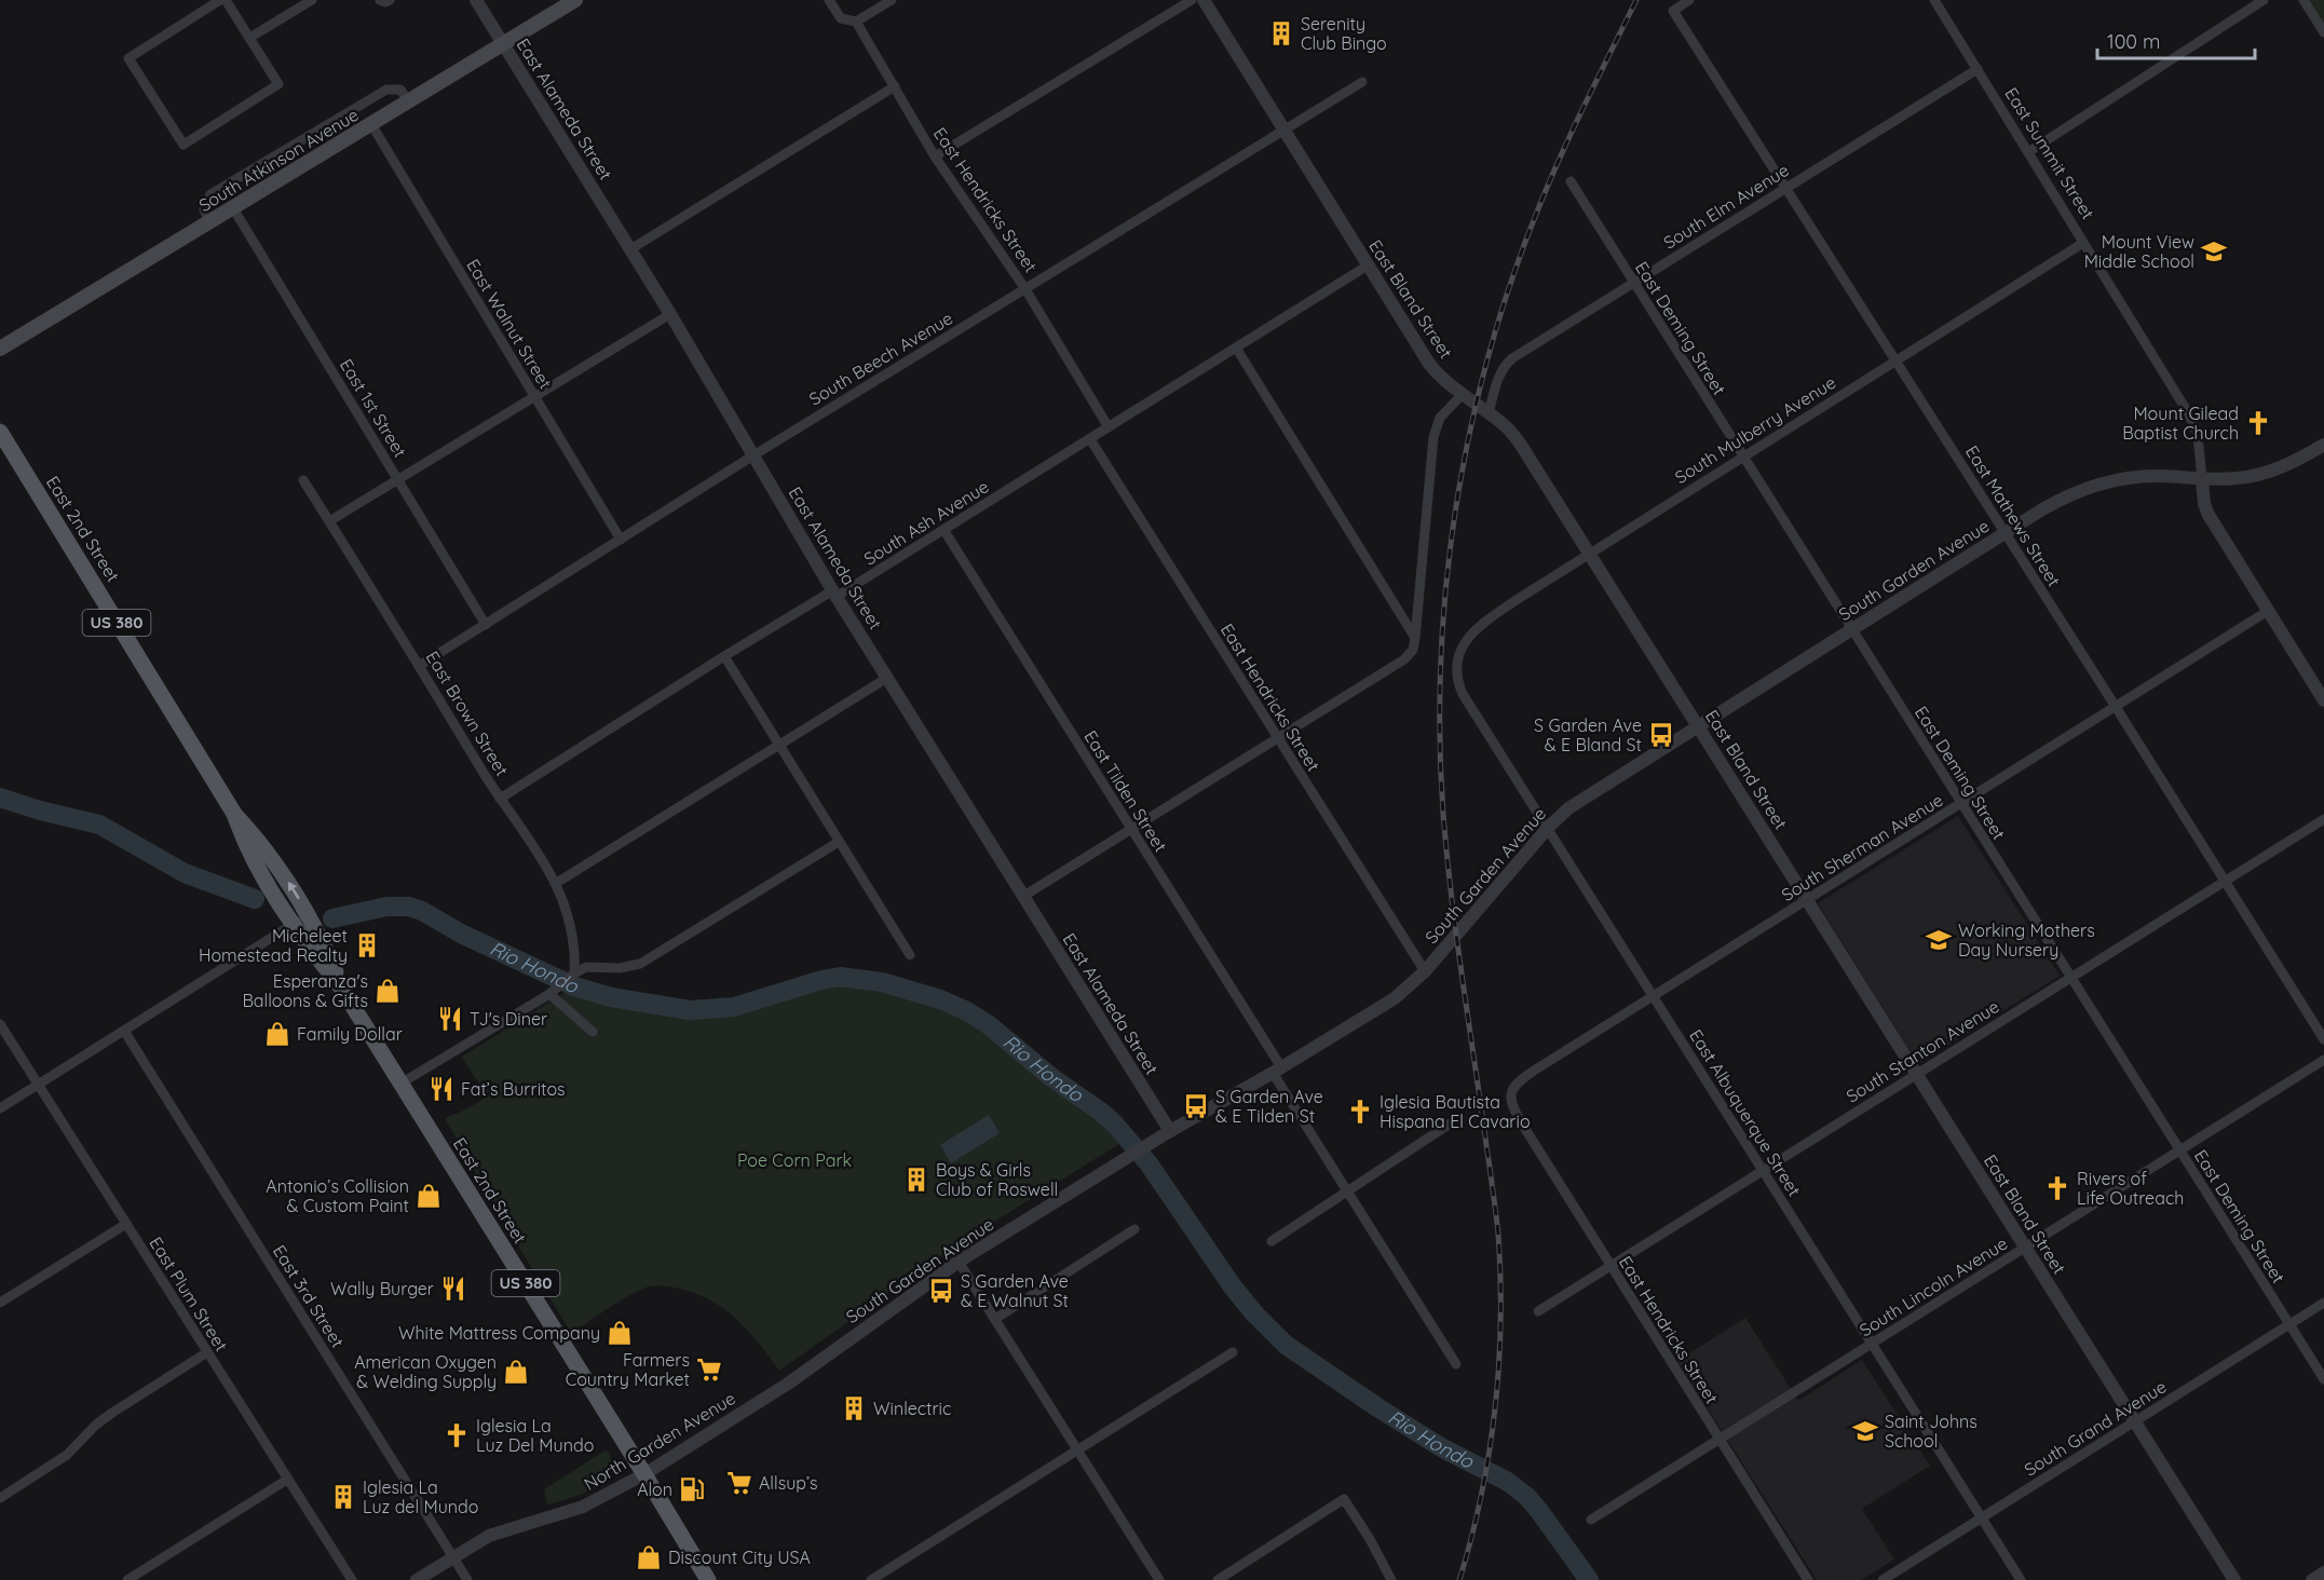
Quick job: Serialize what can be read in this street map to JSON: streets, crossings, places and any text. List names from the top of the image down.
{
  "streets": {
    "main road": ["South Atkinson Avenue", "East 2nd Street", "US 380"],
    "street": [
      "East Alameda Street",
      "East Summit Street",
      "East Hendricks Street",
      "South Elm Avenue",
      "East Bland Street",
      "East Walnut Street",
      "East Deming Street",
      "South Beech Avenue",
      "East 1st Street",
      "South Mulberry Avenue",
      "East Mathews Street",
      "South Ash Avenue",
      "South Garden Avenue",
      "East Brown Street",
      "East Tilden Street",
      "South Sherman Avenue",
      "South Stanton Avenue",
      "East Albuquerque Street",
      "South Lincoln Avenue",
      "East Plum Street",
      "East 3rd Street",
      "South Grand Avenue",
      "North Garden Avenue"
    ]
  },
  "crossings": [
    ["East Alameda Street", "South Atkinson Avenue"],
    ["East Alameda Street", "South Beech Avenue"],
    ["East Alameda Street", "South Ash Avenue"],
    ["East Alameda Street", "South Garden Avenue"],
    ["East Summit Street", "South Elm Avenue"],
    ["East Summit Street", "South Mulberry Avenue"],
    ["East Summit Street", "South Garden Avenue"],
    ["East Summit Street", "South Sherman Avenue"],
    ["South Atkinson Avenue", "East Walnut Street"],
    ["South Atkinson Avenue", "East 1st Street"],
    ["East Hendricks Street", "South Beech Avenue"],
    ["East Hendricks Street", "South Ash Avenue"],
    ["East Hendricks Street", "South Garden Avenue"],
    ["East Hendricks Street", "South Sherman Avenue"],
    ["East Hendricks Street", "South Stanton Avenue"],
    ["East Hendricks Street", "South Lincoln Avenue"],
    ["South Elm Avenue", "East Bland Street"],
    ["South Elm Avenue", "East Deming Street"],
    ["South Elm Avenue", "East Mathews Street"],
    ["East Bland Street", "South Beech Avenue"],
    ["East Bland Street", "South Mulberry Avenue"],
    ["East Bland Street", "South Ash Avenue"],
    ["East Bland Street", "South Garden Avenue"],
    ["East Bland Street", "South Sherman Avenue"],
    ["East Bland Street", "South Stanton Avenue"],
    ["East Bland Street", "South Lincoln Avenue"],
    ["East Bland Street", "South Grand Avenue"],
    ["East Walnut Street", "South Beech Avenue"],
    ["East Deming Street", "South Mulberry Avenue"],
    ["East Deming Street", "South Garden Avenue"],
    ["East Deming Street", "South Sherman Avenue"],
    ["East Deming Street", "South Stanton Avenue"],
    ["East Deming Street", "South Lincoln Avenue"],
    ["East Deming Street", "South Grand Avenue"],
    ["South Beech Avenue", "East 1st Street"],
    ["South Beech Avenue", "East Brown Street"],
    ["South Mulberry Avenue", "East Mathews Street"],
    ["South Mulberry Avenue", "East Albuquerque Street"],
    ["East Mathews Street", "South Garden Avenue"],
    ["East Mathews Street", "South Sherman Avenue"],
    ["East Mathews Street", "South Stanton Avenue"],
    ["South Ash Avenue", "East Brown Street"],
    ["South Ash Avenue", "East Tilden Street"],
    ["East 2nd Street", "North Garden Avenue"],
    ["South Garden Avenue", "East Tilden Street"],
    ["South Garden Avenue", "East Albuquerque Street"],
    ["South Garden Avenue", "North Garden Avenue"],
    ["South Sherman Avenue", "East Albuquerque Street"],
    ["South Stanton Avenue", "East Albuquerque Street"],
    ["East Albuquerque Street", "South Lincoln Avenue"],
    ["East Albuquerque Street", "South Grand Avenue"],
    ["East 3rd Street", "North Garden Avenue"]
  ],
  "water": ["Rio Hondo"],
  "parks": ["Poe Corn Park"],
  "places": {
    "building": [
      "Serenity Club Bingo",
      "Micheleet Homestead Realty",
      "Boys & Girls Club of Roswell",
      "Winlectric",
      "Iglesia La Luz del Mundo"
    ],
    "school or university": ["Mount View Middle School", "Working Mothers Day Nursery", "Saint Johns School"],
    "church": [
      "Mount Gilead Baptist Church",
      "Iglesia Bautista Hispana El Cavario",
      "Rivers of Life Outreach",
      "Iglesia La Luz Del Mundo"
    ],
    "bus stop": ["S Garden Ave & E Bland St", "S Garden Ave & E Tilden St", "S Garden Ave & E Walnut St"],
    "shop": [
      "Esperanza's Balloons & Gifts",
      "Family Dollar",
      "Antonio’s Collision & Custom Paint",
      "White Mattress Company",
      "American Oxygen & Welding Supply",
      "Discount City USA"
    ],
    "restaurant": ["TJ's Diner", "Fat’s Burritos", "Wally Burger"],
    "supermarket": ["Farmers Country Market", "Allsup’s"],
    "fuel station": ["Alon"]
  },
  "scale_bar": "100 m"
}
